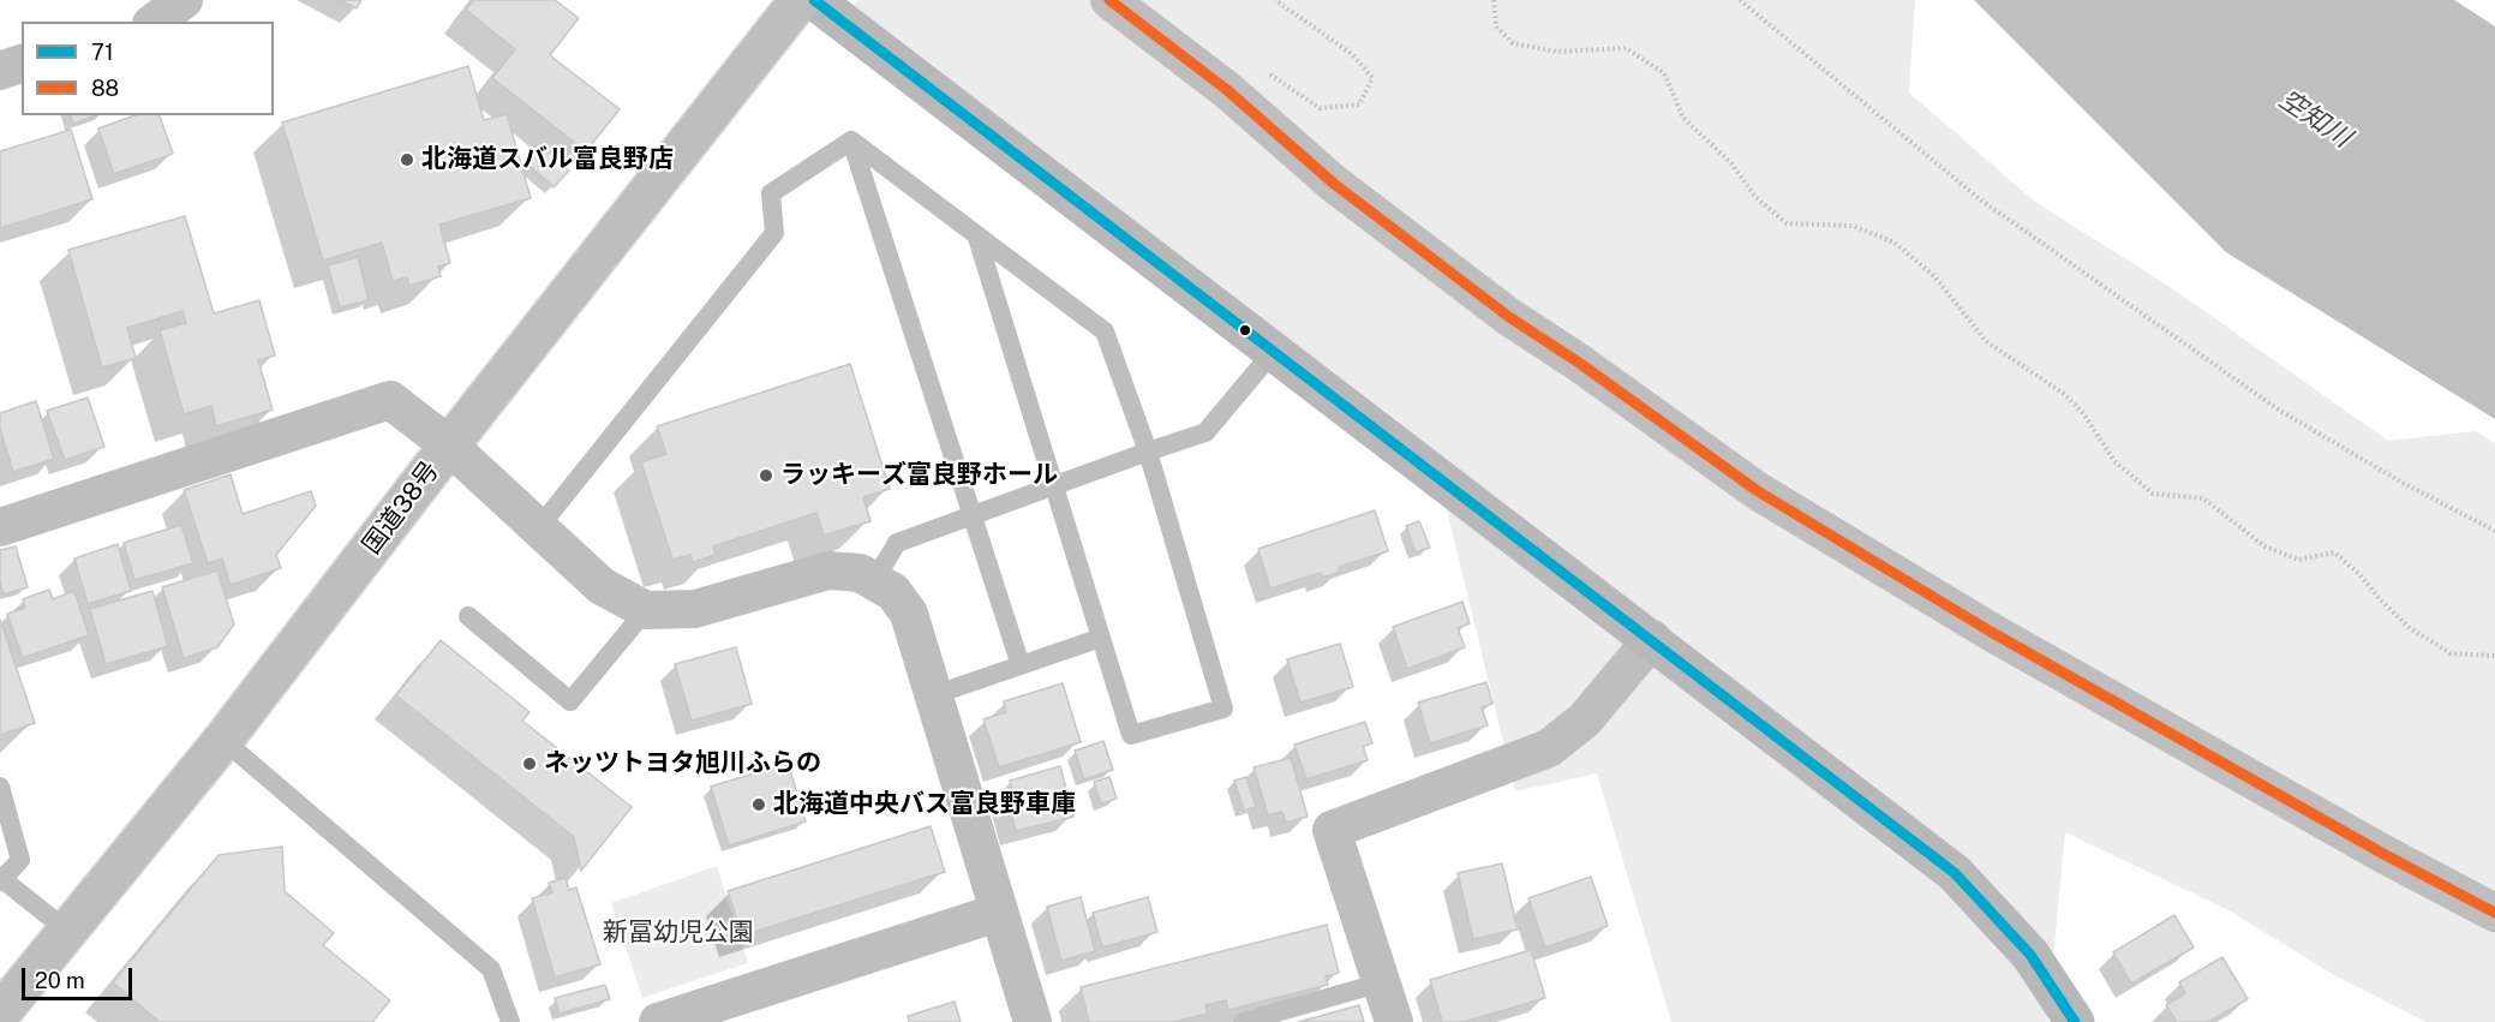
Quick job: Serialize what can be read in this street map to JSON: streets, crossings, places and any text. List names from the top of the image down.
{
  "streets": {
    "highway": ["国道38号"]
  },
  "water": ["空知川"],
  "parks": ["新冨幼児公園"],
  "places": [
    "北海道スバル富良野店",
    "ラッキーズ富良野ホール",
    "ネッツトヨタ旭川ふらの",
    "北海道中央バス富良野車庫"
  ],
  "lines": ["transit line 71", "transit line 88"],
  "legend": ["71", "88"],
  "scale_bar": "20 m"
}
